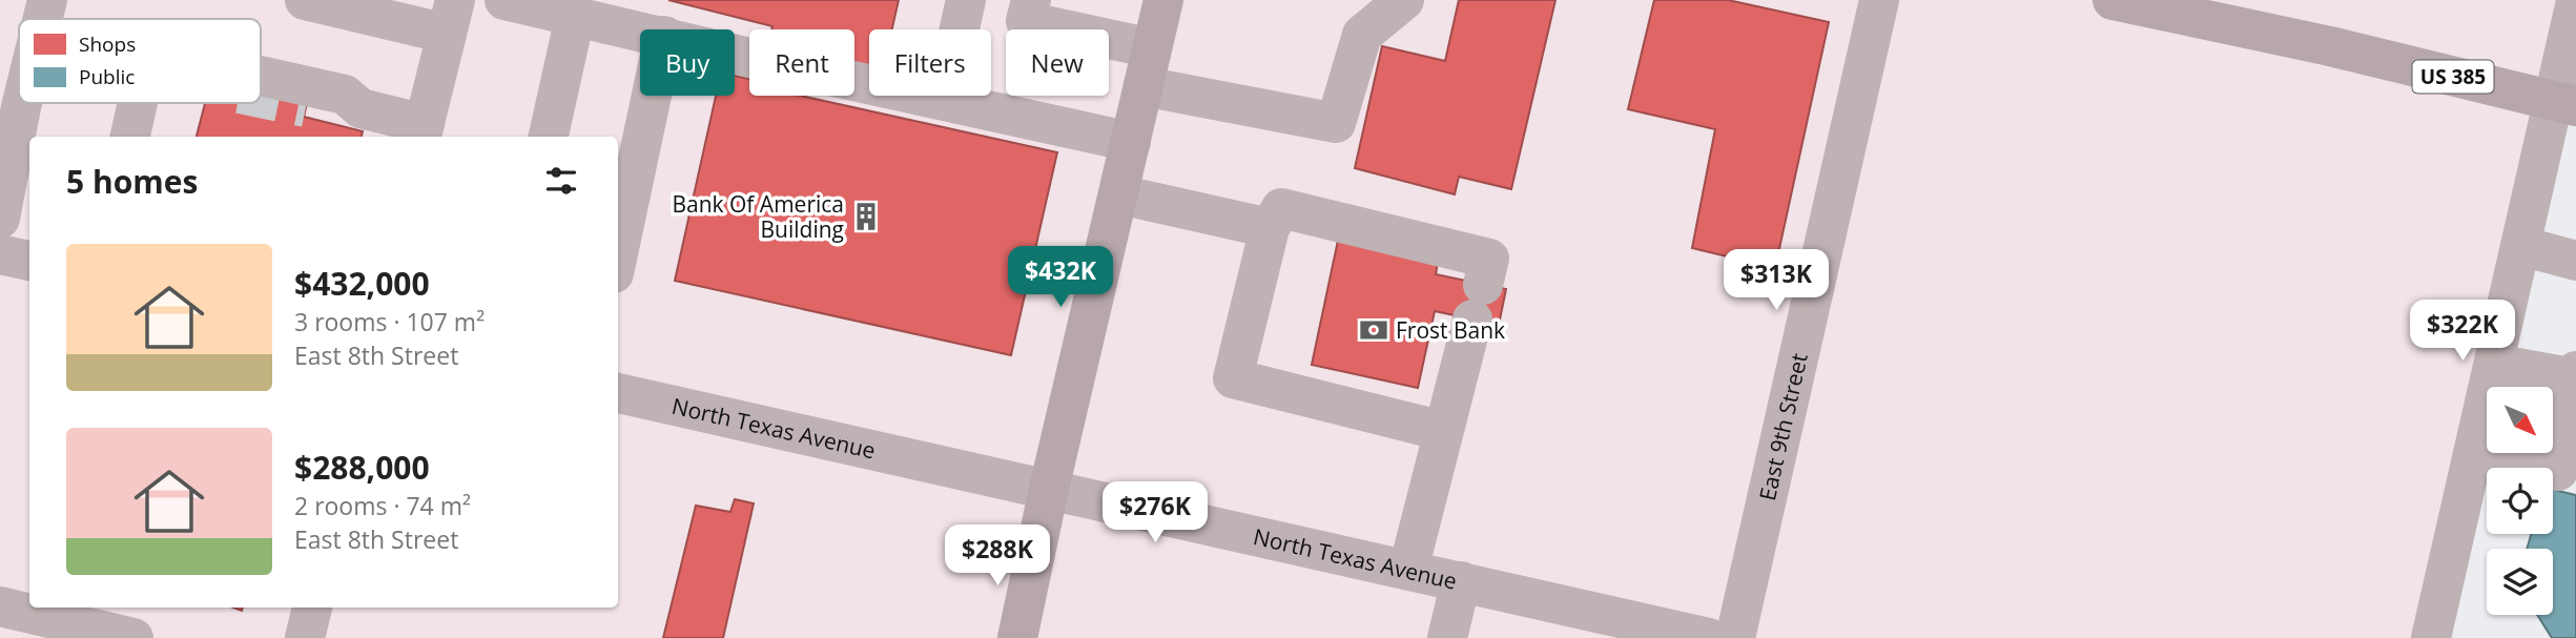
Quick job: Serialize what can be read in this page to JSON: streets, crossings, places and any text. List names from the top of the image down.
{
  "streets": {
    "main road": ["US 385"],
    "street": ["East 9th Street", "North Texas Avenue"]
  },
  "places": {
    "building": ["Bank Of America Building"],
    "bank": ["Frost Bank"]
  },
  "legend": ["Shops", "Public"],
  "north": "bottom right",
  "page": {
    "chip": [
      "Buy",
      "Rent",
      "Filters",
      "New"
    ],
    "heading": "5 homes",
    "list": [
      {
        "name": "$432,000",
        "note": "3 rooms · 107 m² · East 8th Street"
      },
      {
        "name": "$288,000",
        "note": "2 rooms · 74 m² · East 8th Street"
      }
    ],
    "price": [
      "$432K",
      "$313K",
      "$322K",
      "$276K",
      "$288K"
    ]
  }
}
